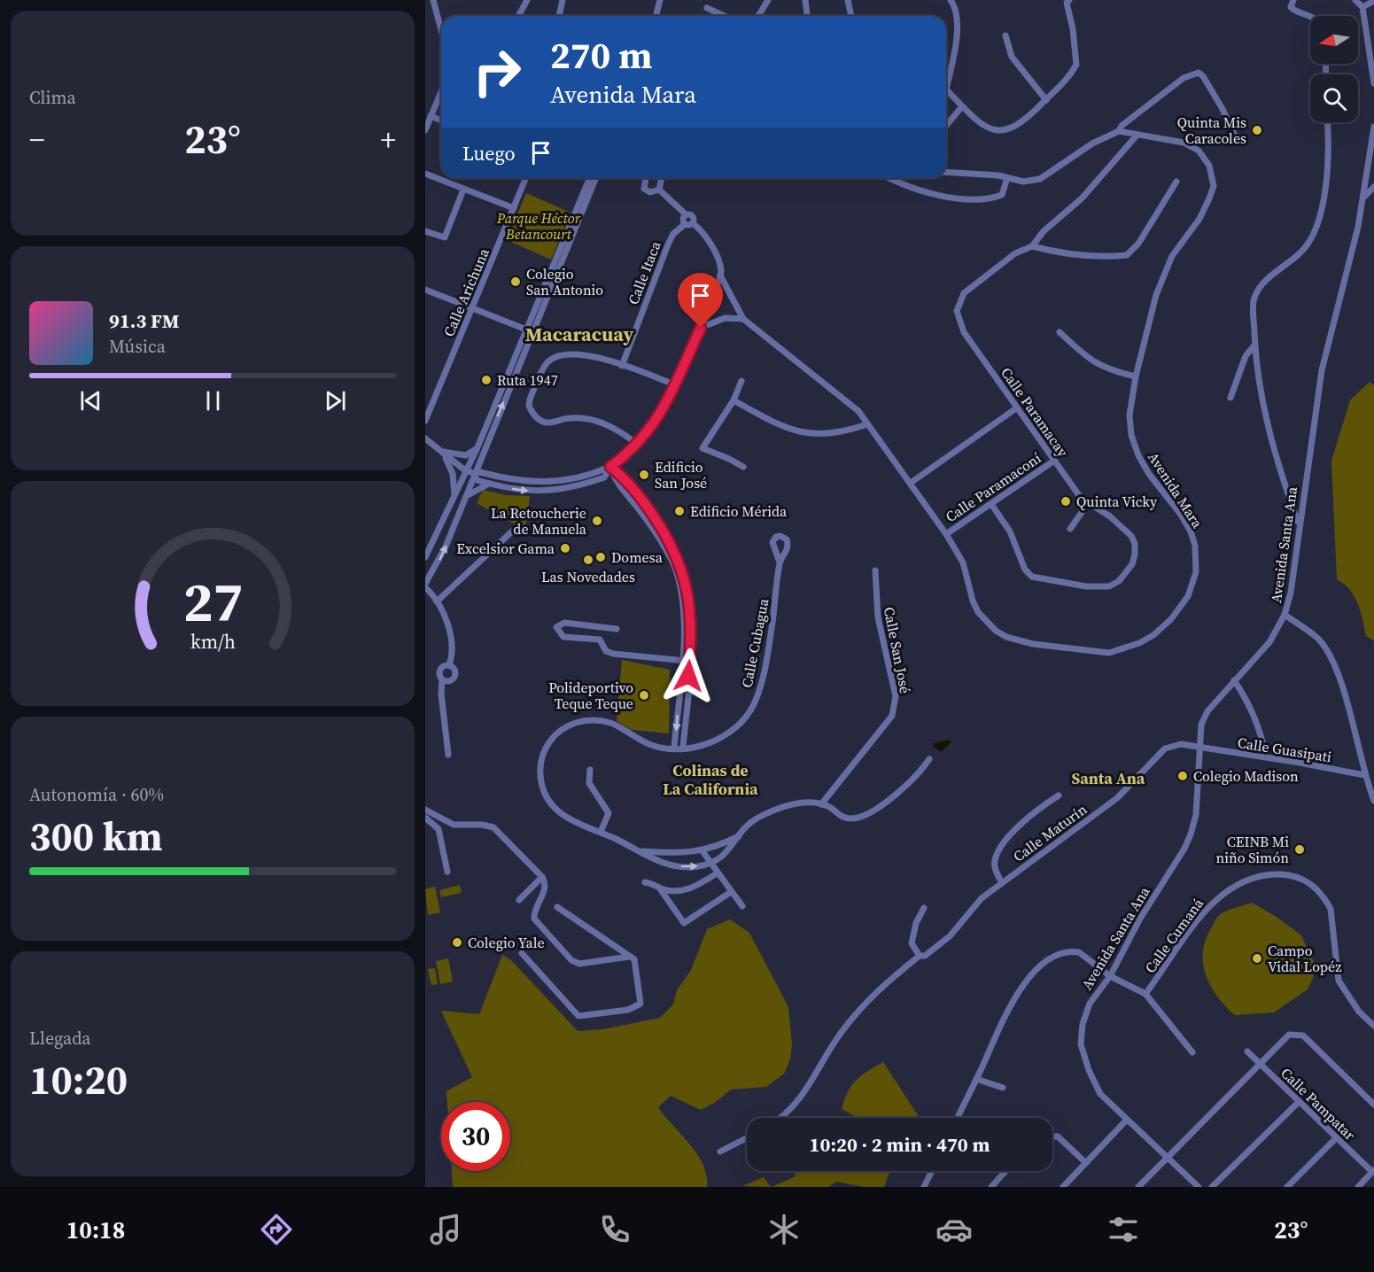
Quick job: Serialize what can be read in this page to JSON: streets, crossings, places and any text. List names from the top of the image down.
{
  "streets": {
    "street": [
      "Calle Itaca",
      "Calle Arichuna",
      "Calle Paramacay",
      "Calle Paramaconí",
      "Avenida Mara",
      "Avenida Santa Ana",
      "Calle Cubagua",
      "Calle San José",
      "Calle Guasipati",
      "Calle Maturín",
      "Calle Cumaná",
      "Calle Pampatar"
    ]
  },
  "crossings": [
    ["Calle Paramacay", "Calle Paramaconí"],
    ["Calle Paramacay", "Avenida Mara"],
    ["Calle Paramaconí", "Avenida Mara"],
    ["Avenida Santa Ana", "Calle Guasipati"],
    ["Avenida Santa Ana", "Calle Maturín"],
    ["Avenida Santa Ana", "Calle Cumaná"],
    ["Calle Guasipati", "Calle Maturín"]
  ],
  "districts": ["Macaracuay", "Colinas de La California", "Santa Ana"],
  "parks": ["Parque Héctor Betancourt"],
  "places": [
    "Quinta Mis Caracoles",
    "Colegio San Antonio",
    "Ruta 1947",
    "Edificio San José",
    "Quinta Vicky",
    "Edificio Mérida",
    "La Retoucherie de Manuela",
    "Excelsior Gama",
    "Domesa",
    "Las Novedades",
    "Polideportivo Teque Teque",
    "Colegio Madison",
    "CEINB Mi niño Simón",
    "Colegio Yale",
    "Campo Vidal Lopéz"
  ],
  "north": "left",
  "page": {
    "tile": [
      "Clima",
      ["Autonomía · 60%", "300 km"],
      ["Llegada", "10:20"]
    ],
    "turn": ["270 m", "Avenida Mara"],
    "heat": ["−", "23°", "+"],
    "then": "Luego",
    "song": ["91.3 FM", "Música"],
    "limit": "30",
    "trip": "10:20 · 2 min · 470 m",
    "tabs": ["10:18", "23°"],
    "gauge": ["27", "km/h"]
  }
}
